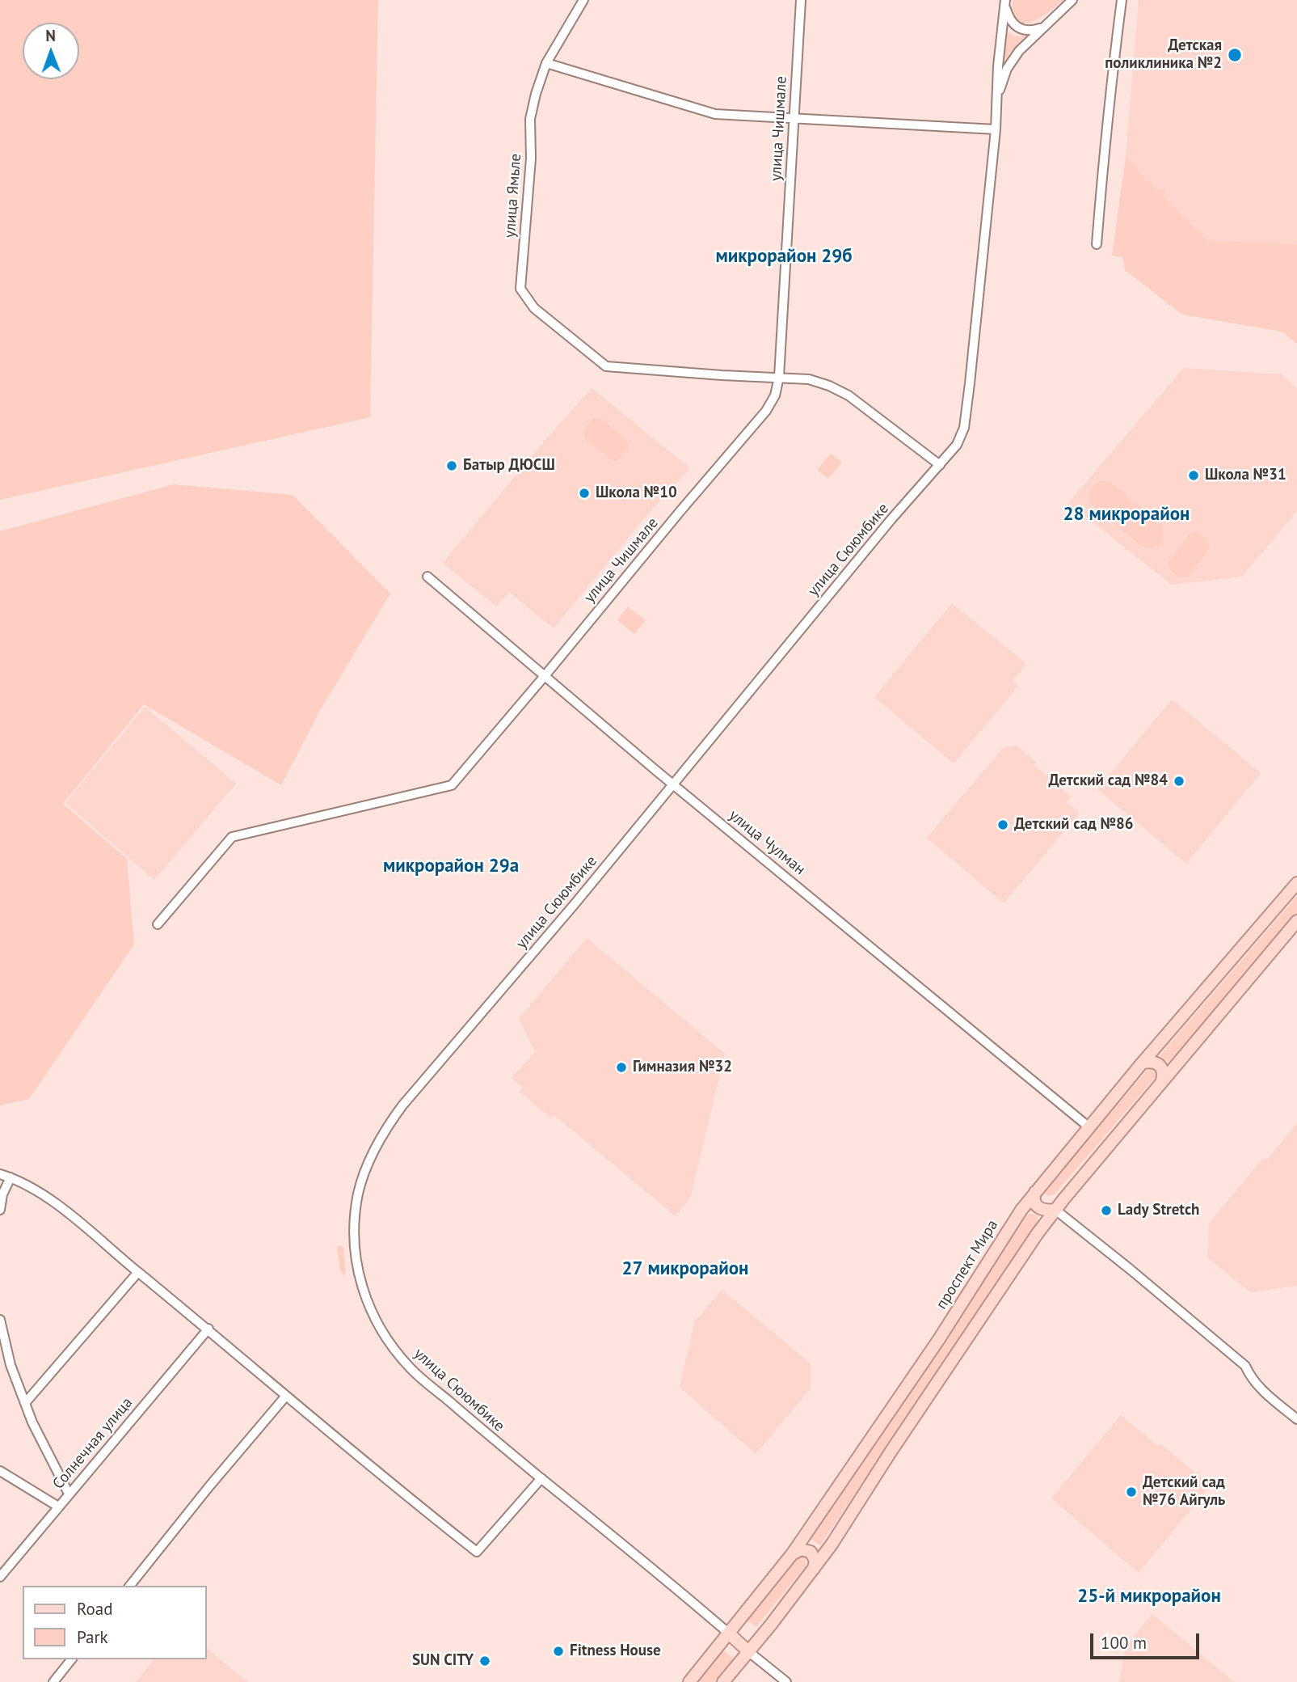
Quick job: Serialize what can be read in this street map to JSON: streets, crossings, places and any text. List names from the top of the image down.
{
  "streets": {
    "main road": ["проспект Мира"],
    "street": [
      "улица Чишмале",
      "улица Ямьле",
      "улица Сююмбике",
      "улица Чулман",
      "Солнечная улица"
    ]
  },
  "crossings": [
    ["улица Чишмале", "улица Ямьле"],
    ["улица Чишмале", "улица Чулман"],
    ["улица Сююмбике", "улица Чулман"],
    ["улица Сююмбике", "проспект Мира"],
    ["улица Чулман", "проспект Мира"]
  ],
  "districts": [
    "микрорайон 29б",
    "28 микрорайон",
    "микрорайон 29а",
    "27 микрорайон",
    "25-й микрорайон"
  ],
  "places": [
    "Детская поликлиника №2",
    "Батыр ДЮСШ",
    "Школа №31",
    "Школа №10",
    "Детский сад №84",
    "Детский сад №86",
    "Гимназия №32",
    "Lady Stretch",
    "Детский сад №76 Айгуль",
    "Fitness House",
    "SUN CITY"
  ],
  "legend": ["Road", "Park"],
  "scale_bar": "100 m",
  "north": "top"
}
